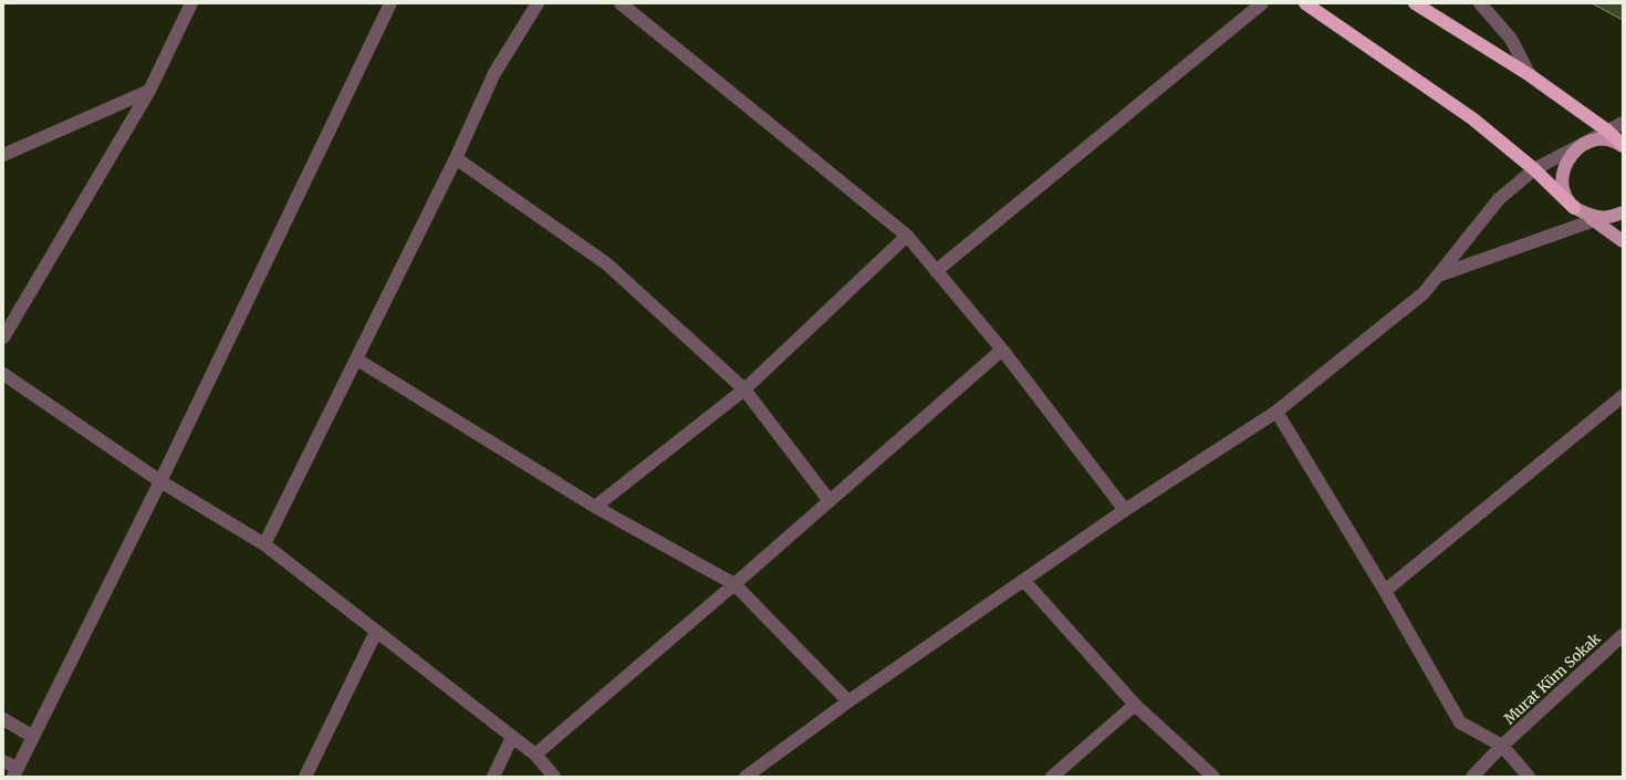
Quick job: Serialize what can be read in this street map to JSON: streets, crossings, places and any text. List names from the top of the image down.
{
  "streets": {
    "street": ["Murat Küm Sokak"]
  }
}
